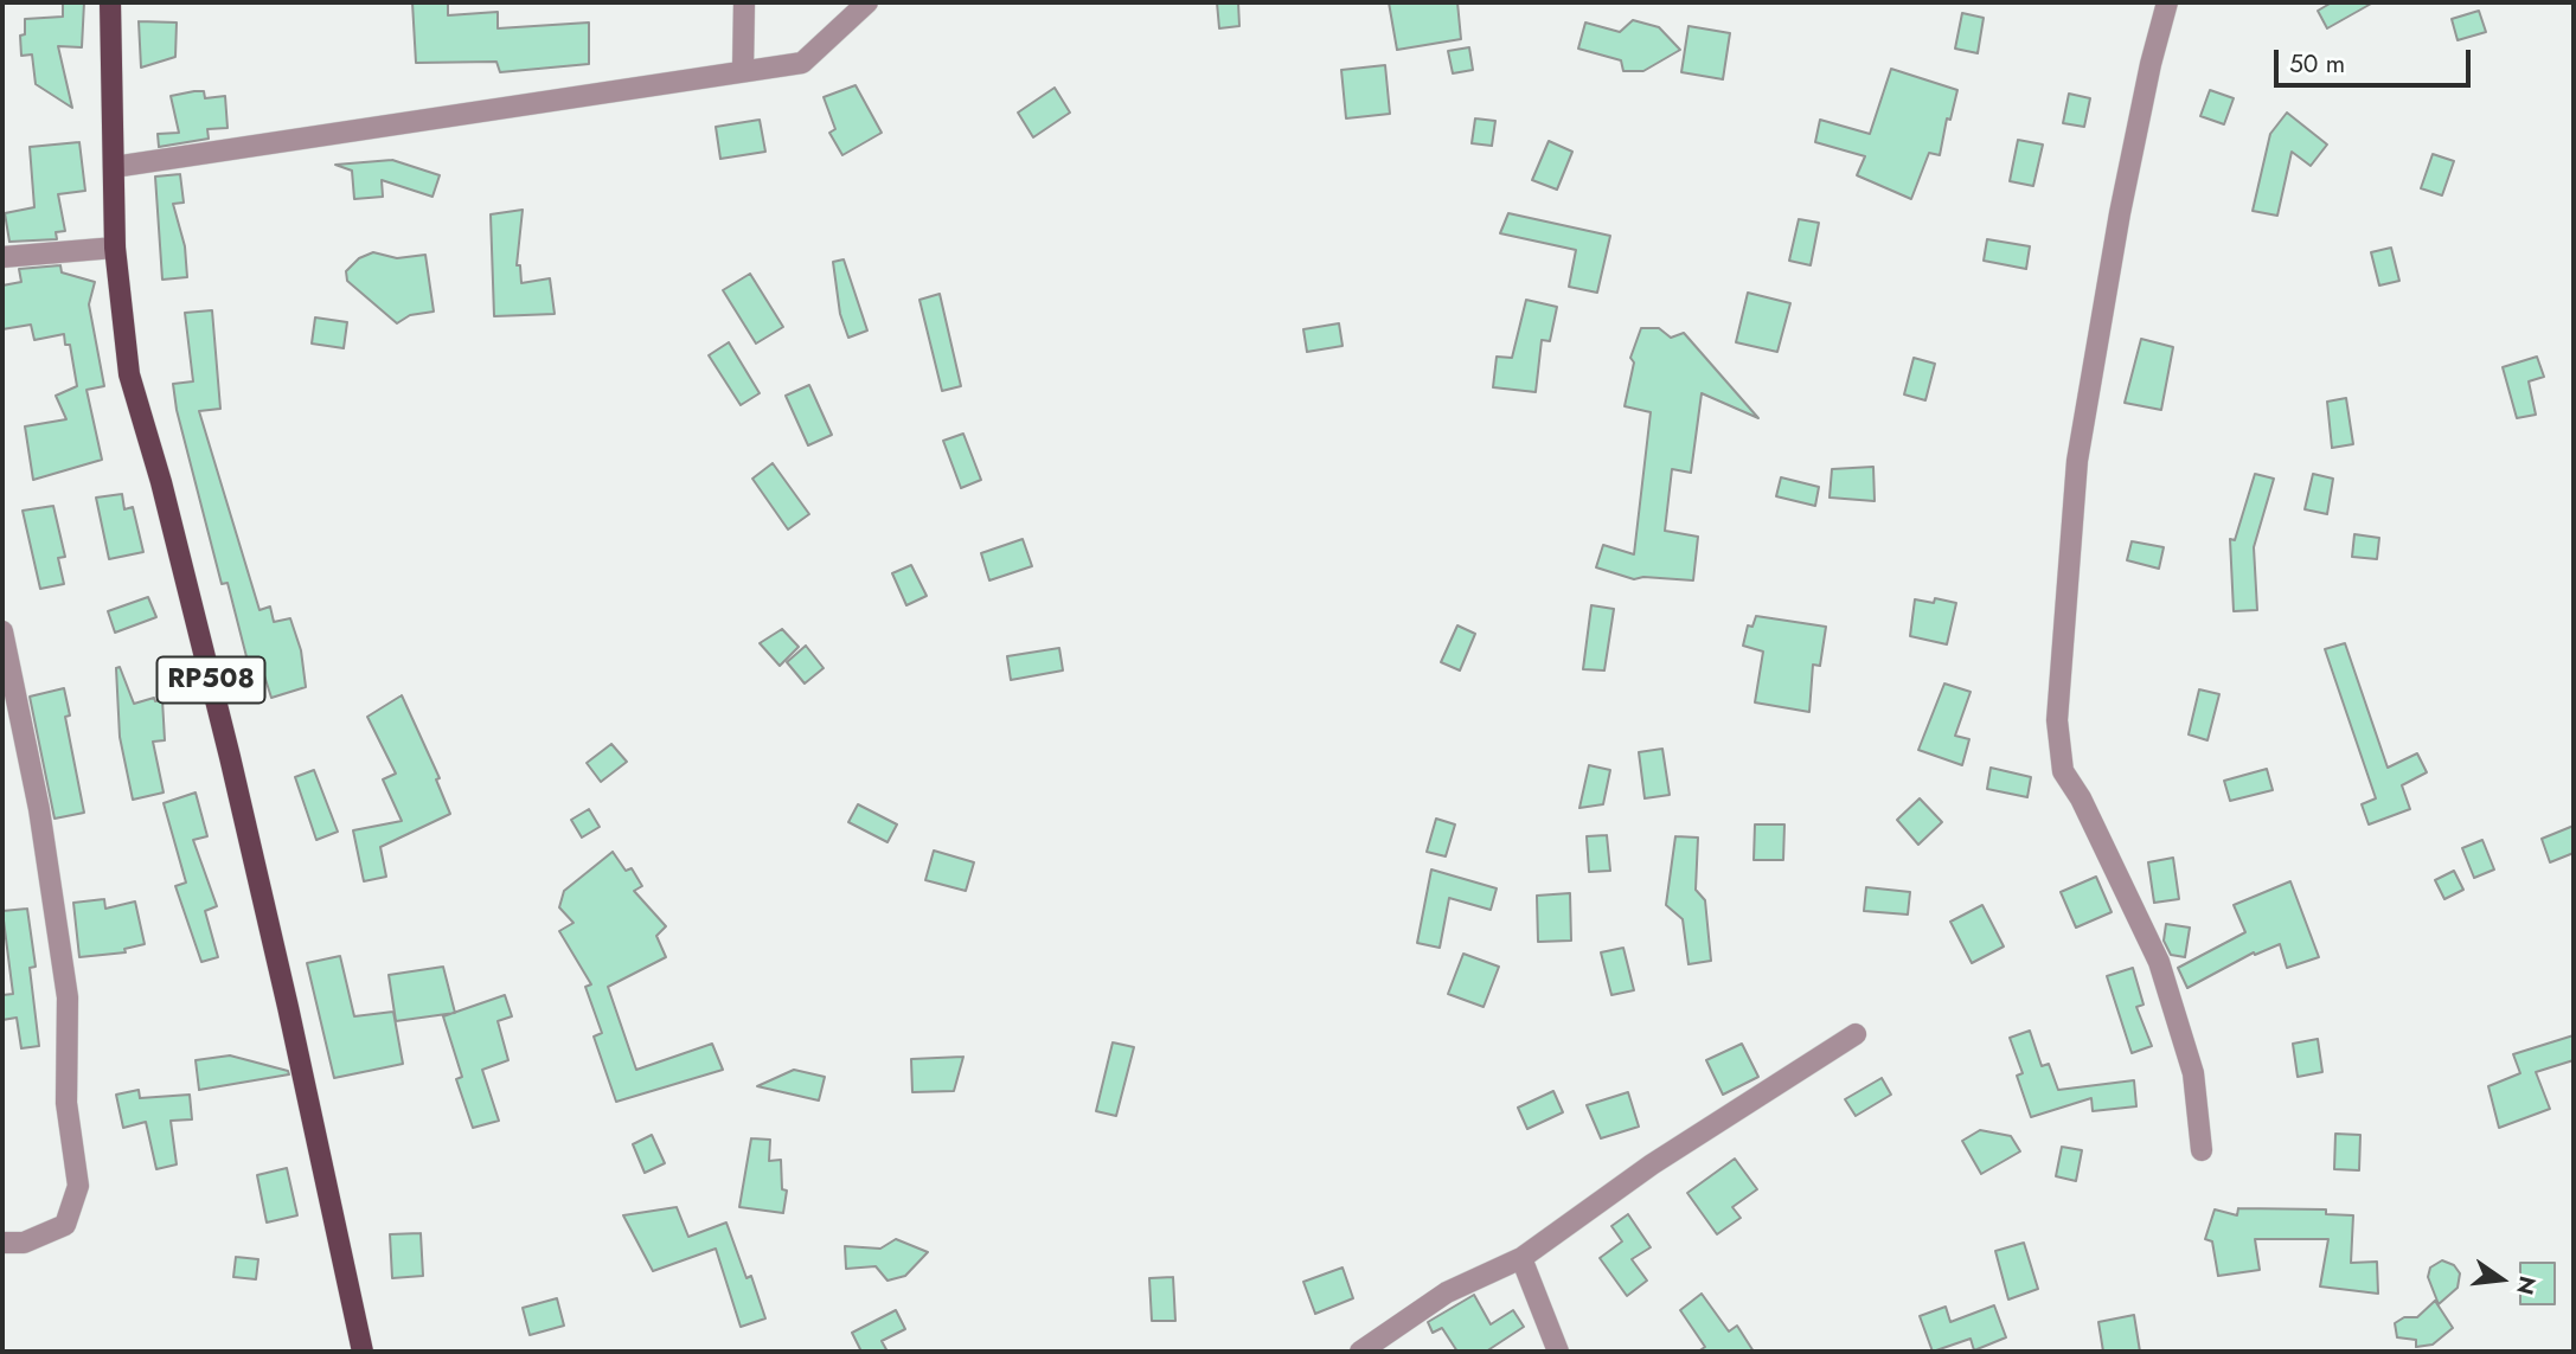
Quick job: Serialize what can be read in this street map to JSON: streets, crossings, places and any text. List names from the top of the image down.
{
  "streets": {
    "main road": ["RP508"]
  },
  "scale_bar": "50 m",
  "north": "right"
}
